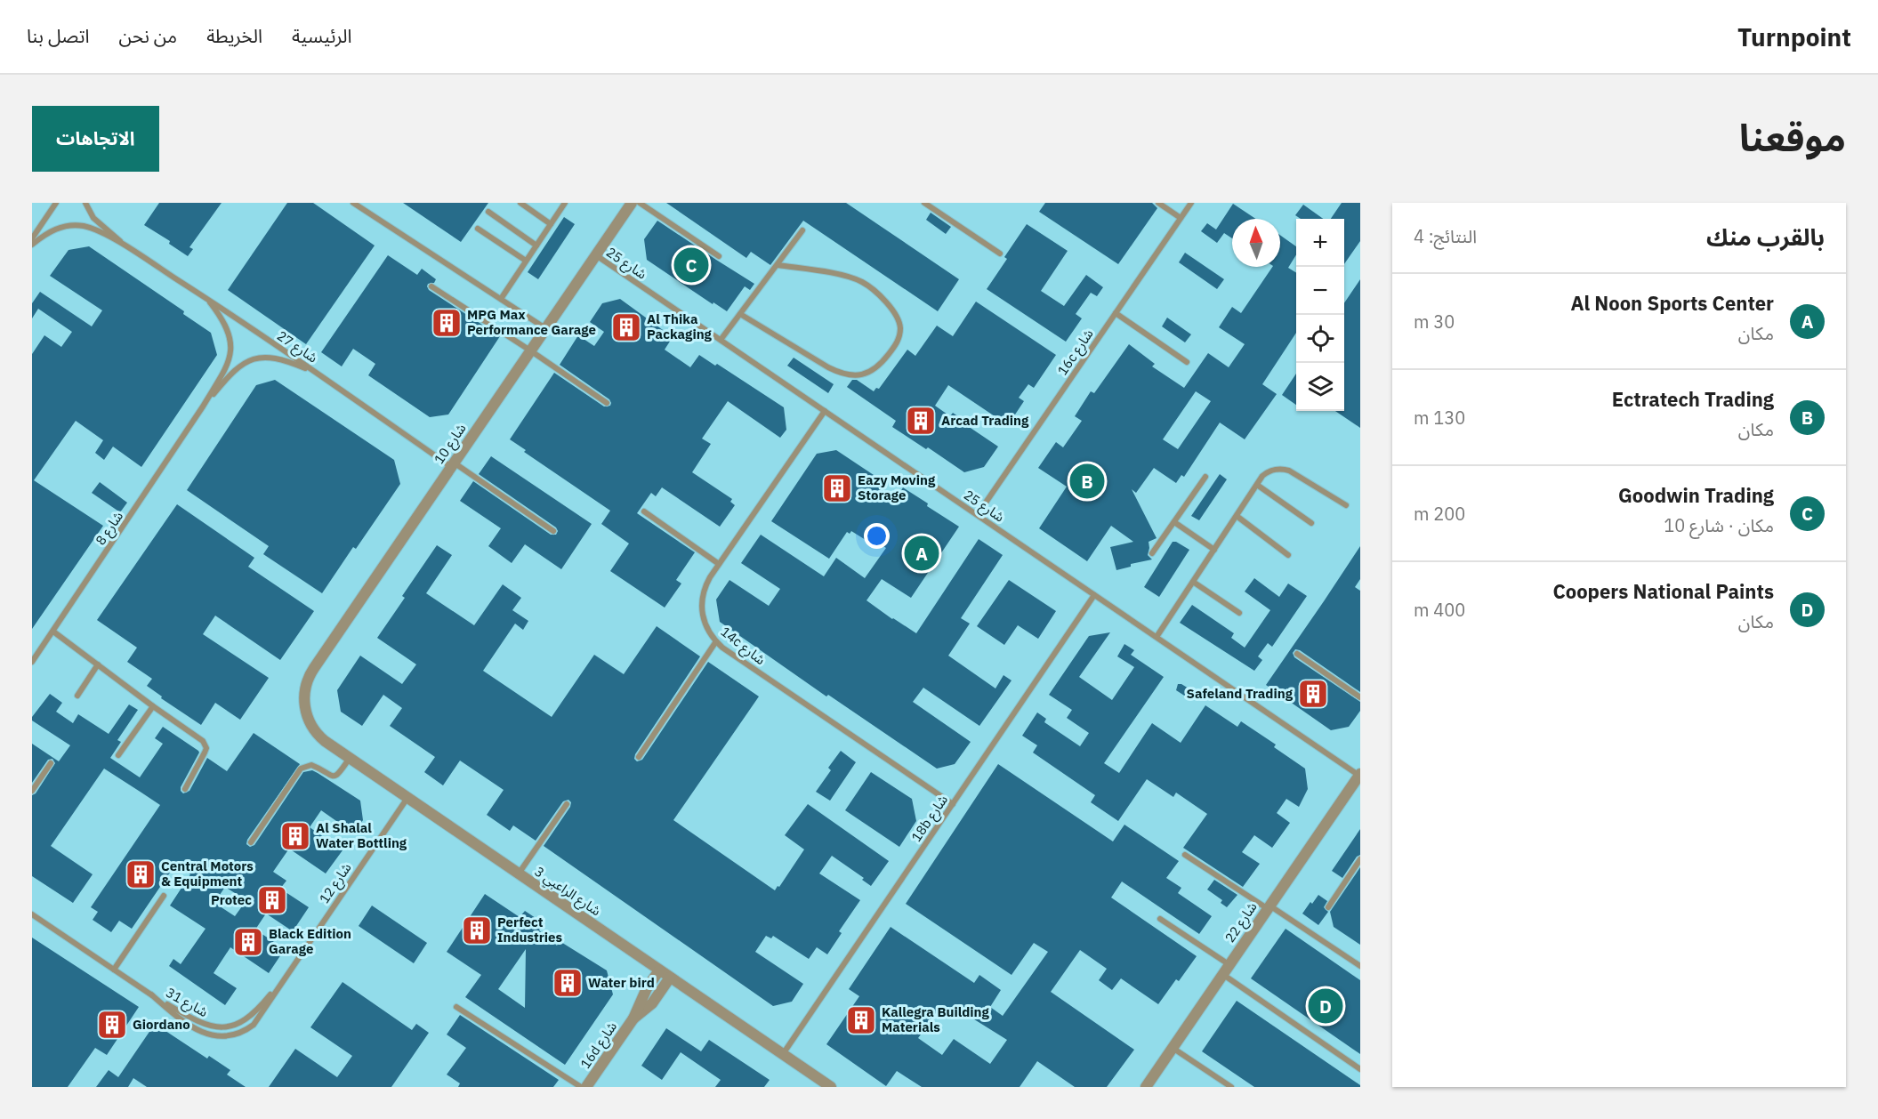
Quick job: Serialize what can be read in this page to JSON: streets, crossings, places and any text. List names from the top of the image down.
{
  "streets": {
    "street": [
      "شارع 10",
      "شارع الراعبي 3",
      "شارع 22",
      "16d شارع"
    ],
    "lane": [
      "شارع 25",
      "شارع 27",
      "16c شارع",
      "شارع 8",
      "14c شارع",
      "18b شارع",
      "شارع 12",
      "شارع 31"
    ]
  },
  "crossings": [
    ["شارع 25", "16c شارع"],
    ["شارع 25", "شارع 10"],
    ["شارع 25", "14c شارع"],
    ["شارع 25", "18b شارع"],
    ["شارع 25", "شارع 22"],
    ["شارع 27", "شارع 10"],
    ["شارع 27", "شارع 8"],
    ["شارع 10", "شارع الراعبي 3"],
    ["14c شارع", "18b شارع"],
    ["18b شارع", "شارع الراعبي 3"],
    ["شارع 12", "شارع الراعبي 3"],
    ["شارع 12", "شارع 31"],
    ["شارع الراعبي 3", "16d شارع"]
  ],
  "places": {
    "building": [
      "MPG Max Performance Garage",
      "Al Thika Packaging",
      "Arcad Trading",
      "Eazy Moving Storage",
      "Safeland Trading",
      "Al Shalal Water Bottling",
      "Central Motors & Equipment",
      "Protec",
      "Perfect Industries",
      "Black Edition Garage",
      "Water bird",
      "Kallegra Building Materials",
      "Giordano"
    ]
  },
  "north": "top",
  "page": {
    "header": "Turnpoint",
    "nav": [
      "الرئيسية",
      "الخريطة",
      "من نحن",
      "اتصل بنا"
    ],
    "title": "موقعنا",
    "buttons": "الاتجاهات",
    "heading": ["بالقرب منك", "النتائج: 4"],
    "map_buttons": ["+", "−"],
    "pins": [
      "C",
      "B",
      "A",
      "D"
    ],
    "list": [
      {
        "mark": "A",
        "name": "Al Noon Sports Center",
        "note": "مكان",
        "value": "30 m"
      },
      {
        "mark": "B",
        "name": "Ectratech Trading",
        "note": "مكان",
        "value": "130 m"
      },
      {
        "mark": "C",
        "name": "Goodwin Trading",
        "note": "مكان · شارع 10",
        "value": "200 m"
      },
      {
        "mark": "D",
        "name": "Coopers National Paints",
        "note": "مكان",
        "value": "400 m"
      }
    ]
  }
}
